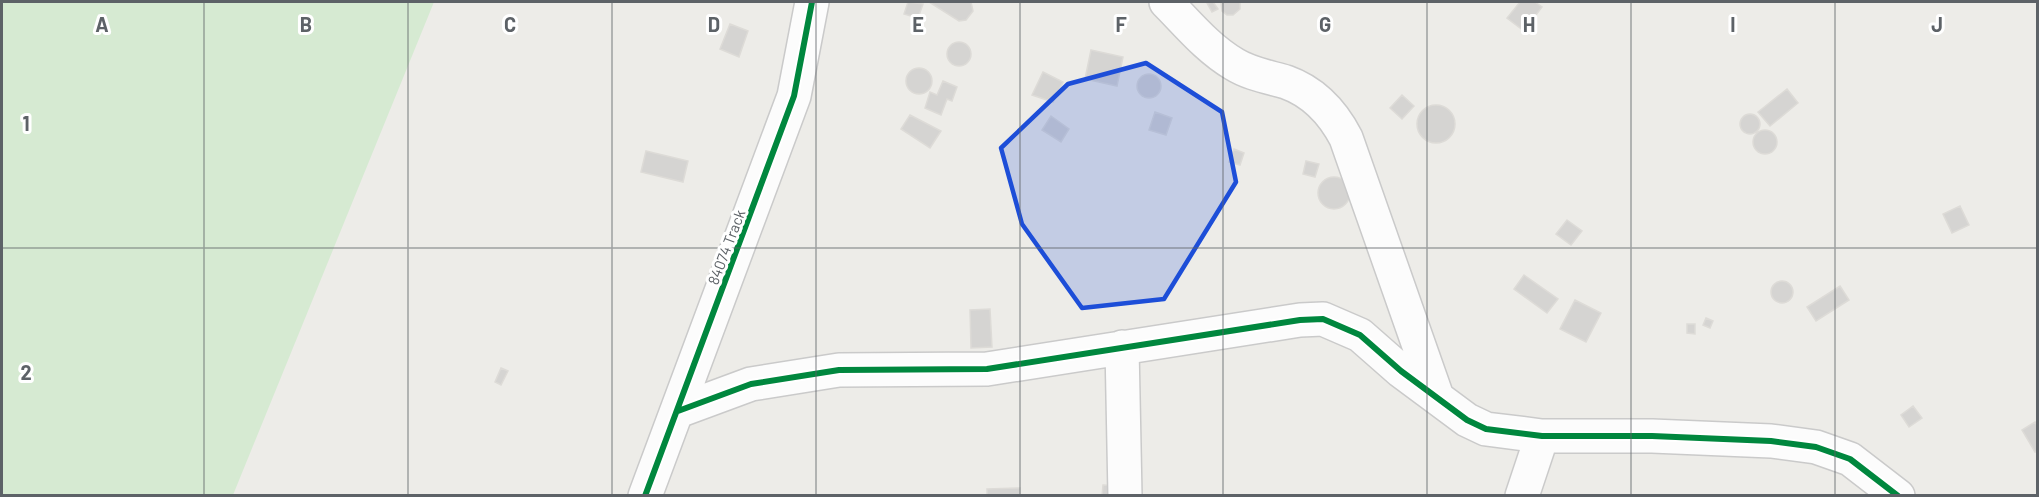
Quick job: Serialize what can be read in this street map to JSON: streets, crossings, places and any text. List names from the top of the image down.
{
  "streets": {
    "street": ["84074 Track"]
  },
  "grid": {
    "columns": [
      "A",
      "B",
      "C",
      "D",
      "E",
      "F",
      "G",
      "H",
      "I",
      "J"
    ],
    "rows": ["1", "2"]
  }
}
